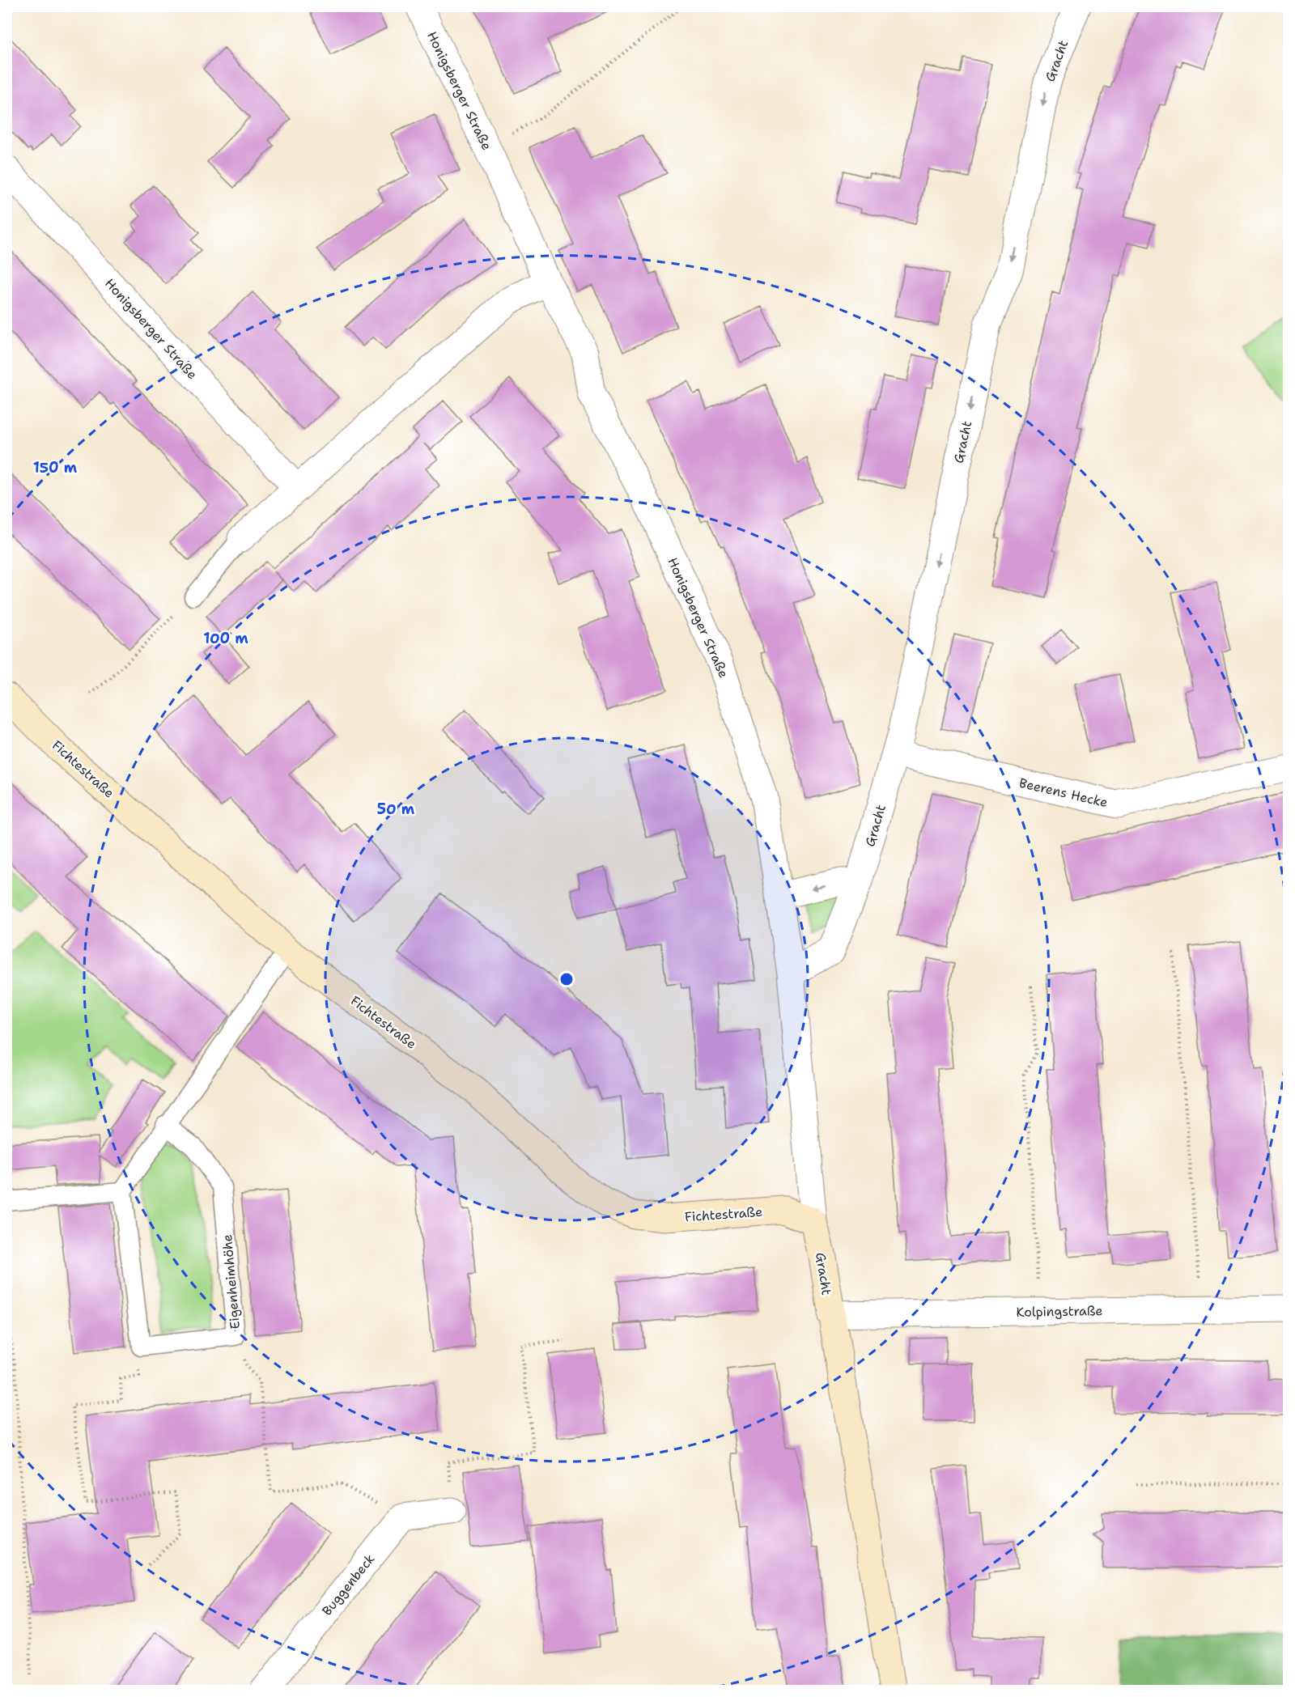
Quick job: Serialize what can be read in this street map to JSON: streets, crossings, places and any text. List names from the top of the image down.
{
  "streets": {
    "street": [
      "Gracht",
      "Honigsberger Straße",
      "Fichtestraße",
      "Beerens Hecke",
      "Kolpingstraße",
      "Buggenbeck"
    ],
    "lane": ["Eigenheimhöhe"]
  },
  "crossings": [
    ["Gracht", "Honigsberger Straße"],
    ["Gracht", "Fichtestraße"],
    ["Gracht", "Beerens Hecke"],
    ["Gracht", "Kolpingstraße"]
  ],
  "one_way": ["Gracht"],
  "rings": ["150 m", "100 m", "50 m"]
}
